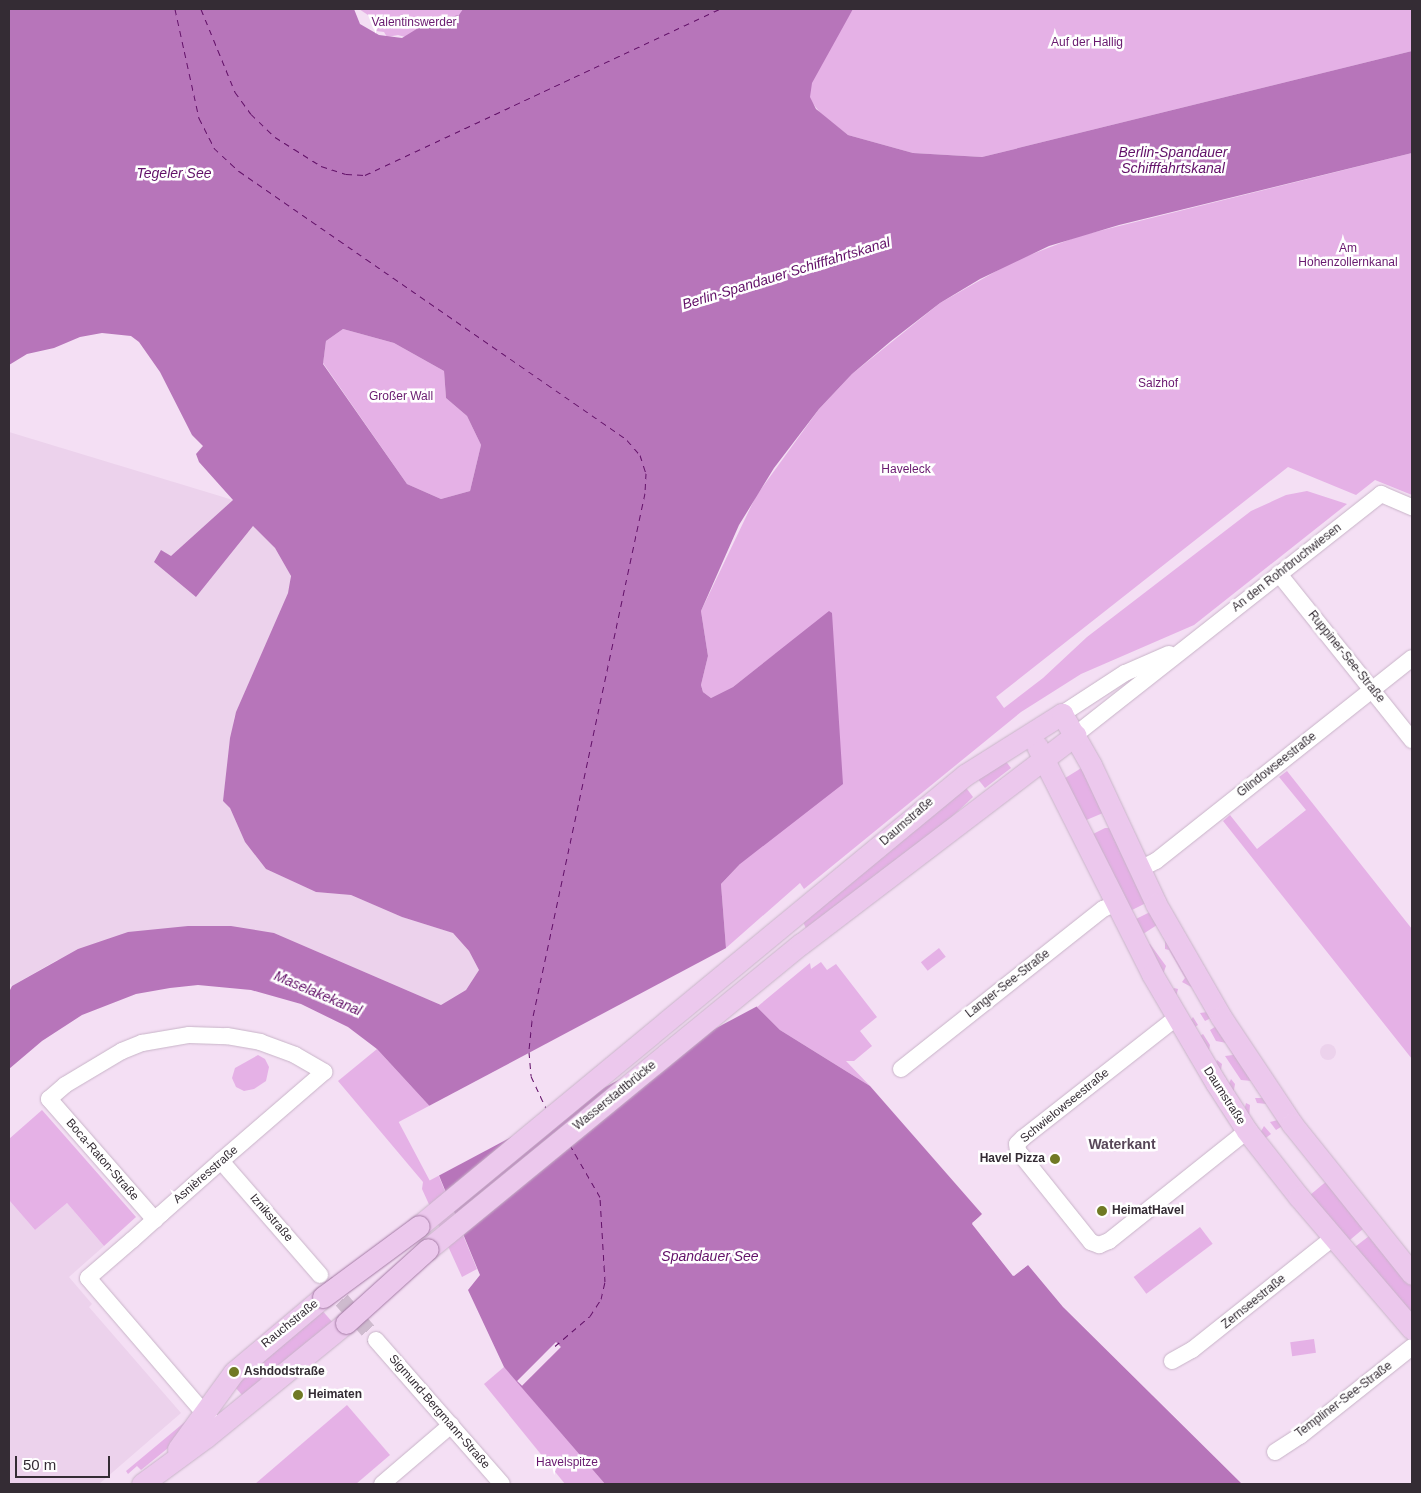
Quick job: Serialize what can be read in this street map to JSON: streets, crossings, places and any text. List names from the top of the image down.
{
  "streets": {
    "main road": ["Daumstraße", "Wasserstadtbrücke", "Rauchstraße"],
    "street": [
      "An den Rohrbruchwiesen",
      "Ruppiner-See-Straße",
      "Glindowseestraße",
      "Langer-See-Straße",
      "Schwielowseestraße",
      "Boca-Raton-Straße",
      "Asnièresstraße",
      "Iznikstraße",
      "Zernseestraße",
      "Templiner-See-Straße",
      "Sigmund-Bergmann-Straße"
    ]
  },
  "crossings": [
    ["An den Rohrbruchwiesen", "Ruppiner-See-Straße"],
    ["An den Rohrbruchwiesen", "Daumstraße"],
    ["Ruppiner-See-Straße", "Glindowseestraße"],
    ["Daumstraße", "Langer-See-Straße"],
    ["Daumstraße", "Wasserstadtbrücke"],
    ["Daumstraße", "Schwielowseestraße"],
    ["Daumstraße", "Zernseestraße"],
    ["Wasserstadtbrücke", "Rauchstraße"],
    ["Boca-Raton-Straße", "Asnièresstraße"],
    ["Asnièresstraße", "Iznikstraße"],
    ["Asnièresstraße", "Rauchstraße"]
  ],
  "districts": ["Waterkant"],
  "water": [
    "Berlin-Spandauer Schifffahrtskanal",
    "Tegeler See",
    "Maselakekanal",
    "Spandauer See"
  ],
  "parks": [
    "Valentinswerder",
    "Auf der Hallig",
    "Am Hohenzollernkanal",
    "Salzhof",
    "Großer Wall",
    "Haveleck",
    "Havelspitze"
  ],
  "places": [
    "Havel Pizza",
    "HeimatHavel",
    "Ashdodstraße",
    "Heimaten"
  ],
  "scale_bar": "50 m"
}
